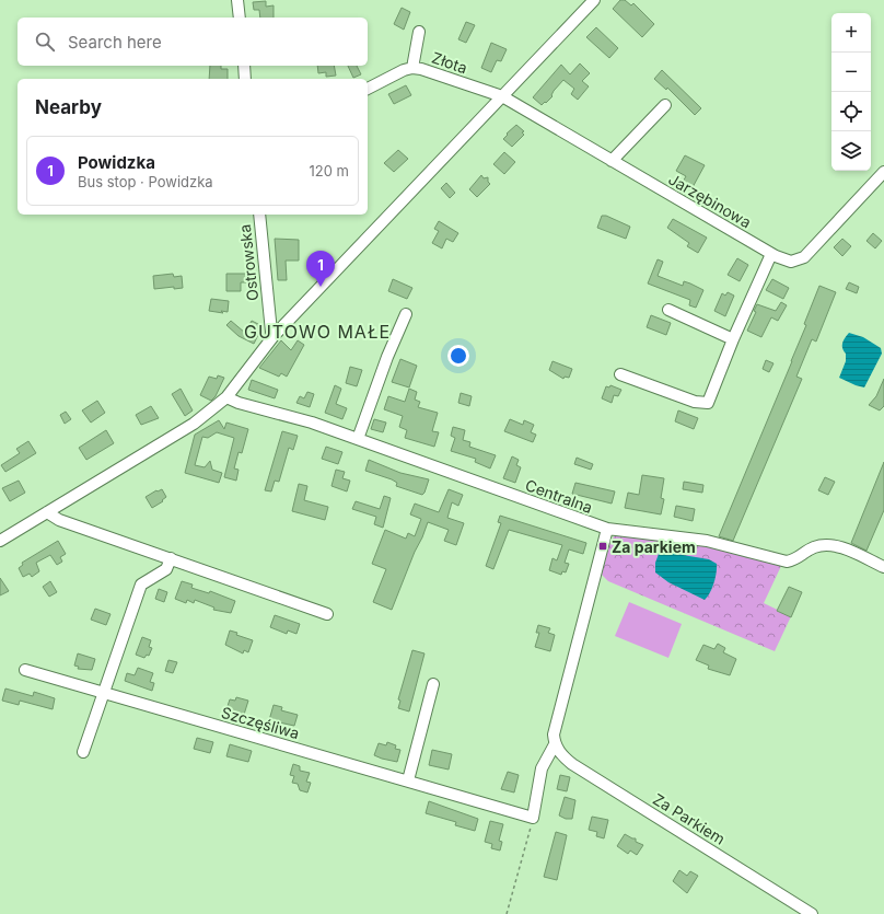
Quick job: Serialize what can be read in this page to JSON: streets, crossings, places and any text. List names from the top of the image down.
{
  "streets": {
    "street": [
      "Złota",
      "Jarzębinowa",
      "Ostrowska",
      "Centralna",
      "Szczęśliwa",
      "Za Parkiem"
    ]
  },
  "crossings": [
    ["Złota", "Jarzębinowa"]
  ],
  "districts": ["GUTOWO MAŁE"],
  "places": {
    "transit": ["Za parkiem"]
  },
  "page": {
    "map_buttons": ["+", "−"],
    "search": "Search here",
    "heading": "Nearby",
    "list": [
      {
        "mark": "1",
        "name": "Powidzka",
        "note": "Bus stop · Powidzka",
        "value": "120 m"
      }
    ],
    "pins": "1"
  }
}
